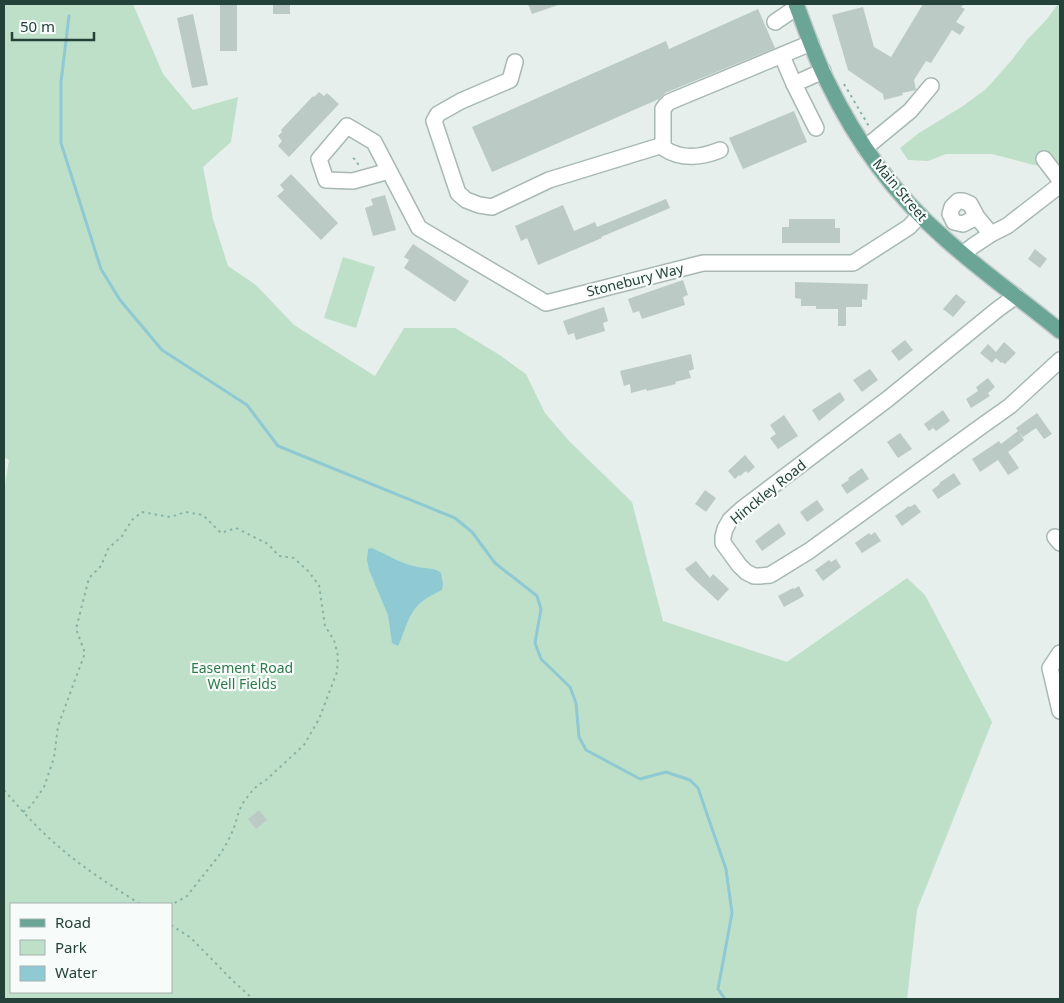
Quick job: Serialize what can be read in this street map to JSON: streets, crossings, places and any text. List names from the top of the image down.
{
  "streets": {
    "main road": ["Main Street"],
    "street": ["Stonebury Way", "Hinckley Road"]
  },
  "crossings": [
    ["Main Street", "Stonebury Way"],
    ["Main Street", "Hinckley Road"]
  ],
  "parks": ["Easement Road Well Fields"],
  "legend": ["Road", "Park", "Water"],
  "scale_bar": "50 m"
}
